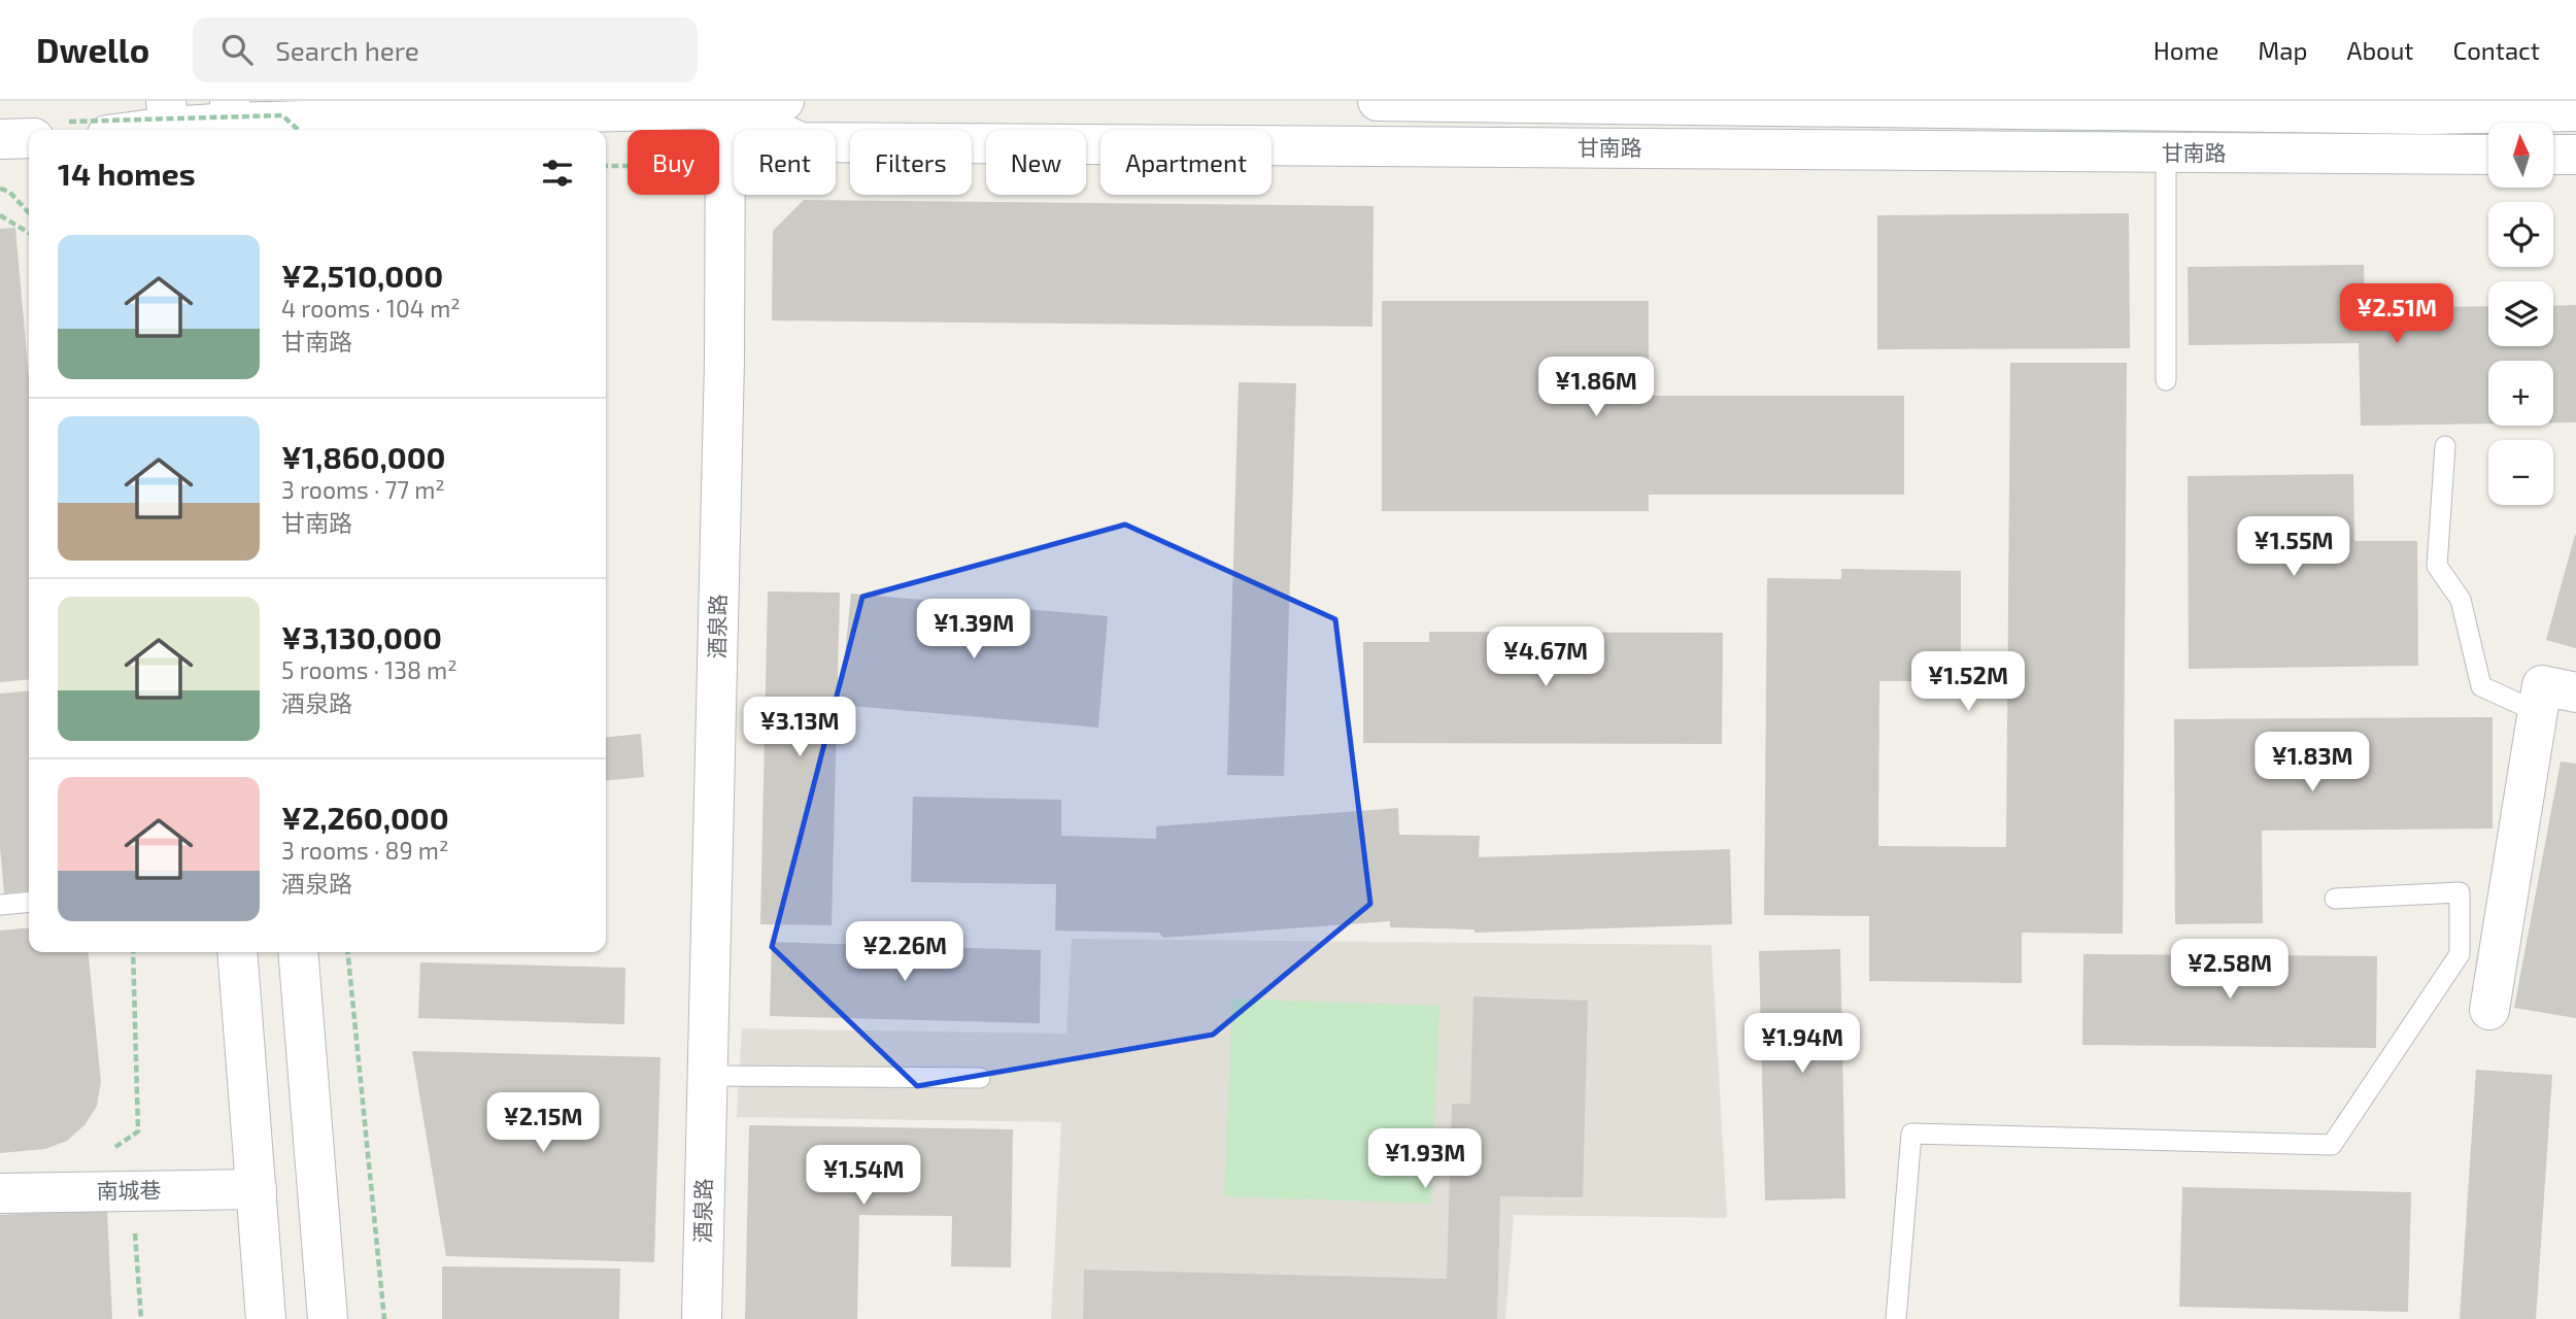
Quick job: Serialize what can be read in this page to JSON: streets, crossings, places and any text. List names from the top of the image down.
{
  "streets": {
    "street": ["甘南路", "酒泉路", "南城巷"]
  },
  "crossings": [
    ["甘南路", "酒泉路"]
  ],
  "north": "top",
  "page": {
    "header": "Dwello",
    "search": "Search here",
    "nav": [
      "Home",
      "Map",
      "About",
      "Contact"
    ],
    "map_buttons": ["+", "−"],
    "chip": [
      "Buy",
      "Rent",
      "Filters",
      "New",
      "Apartment"
    ],
    "heading": "14 homes",
    "list": [
      {
        "name": "¥2,510,000",
        "note": "4 rooms · 104 m² · 甘南路"
      },
      {
        "name": "¥1,860,000",
        "note": "3 rooms · 77 m² · 甘南路"
      },
      {
        "name": "¥3,130,000",
        "note": "5 rooms · 138 m² · 酒泉路"
      },
      {
        "name": "¥2,260,000",
        "note": "3 rooms · 89 m² · 酒泉路"
      }
    ],
    "price": [
      "¥2.51M",
      "¥1.86M",
      "¥1.55M",
      "¥1.39M",
      "¥4.67M",
      "¥1.52M",
      "¥3.13M",
      "¥1.83M",
      "¥2.26M",
      "¥2.58M",
      "¥1.94M",
      "¥2.15M",
      "¥1.93M",
      "¥1.54M"
    ]
  }
}
